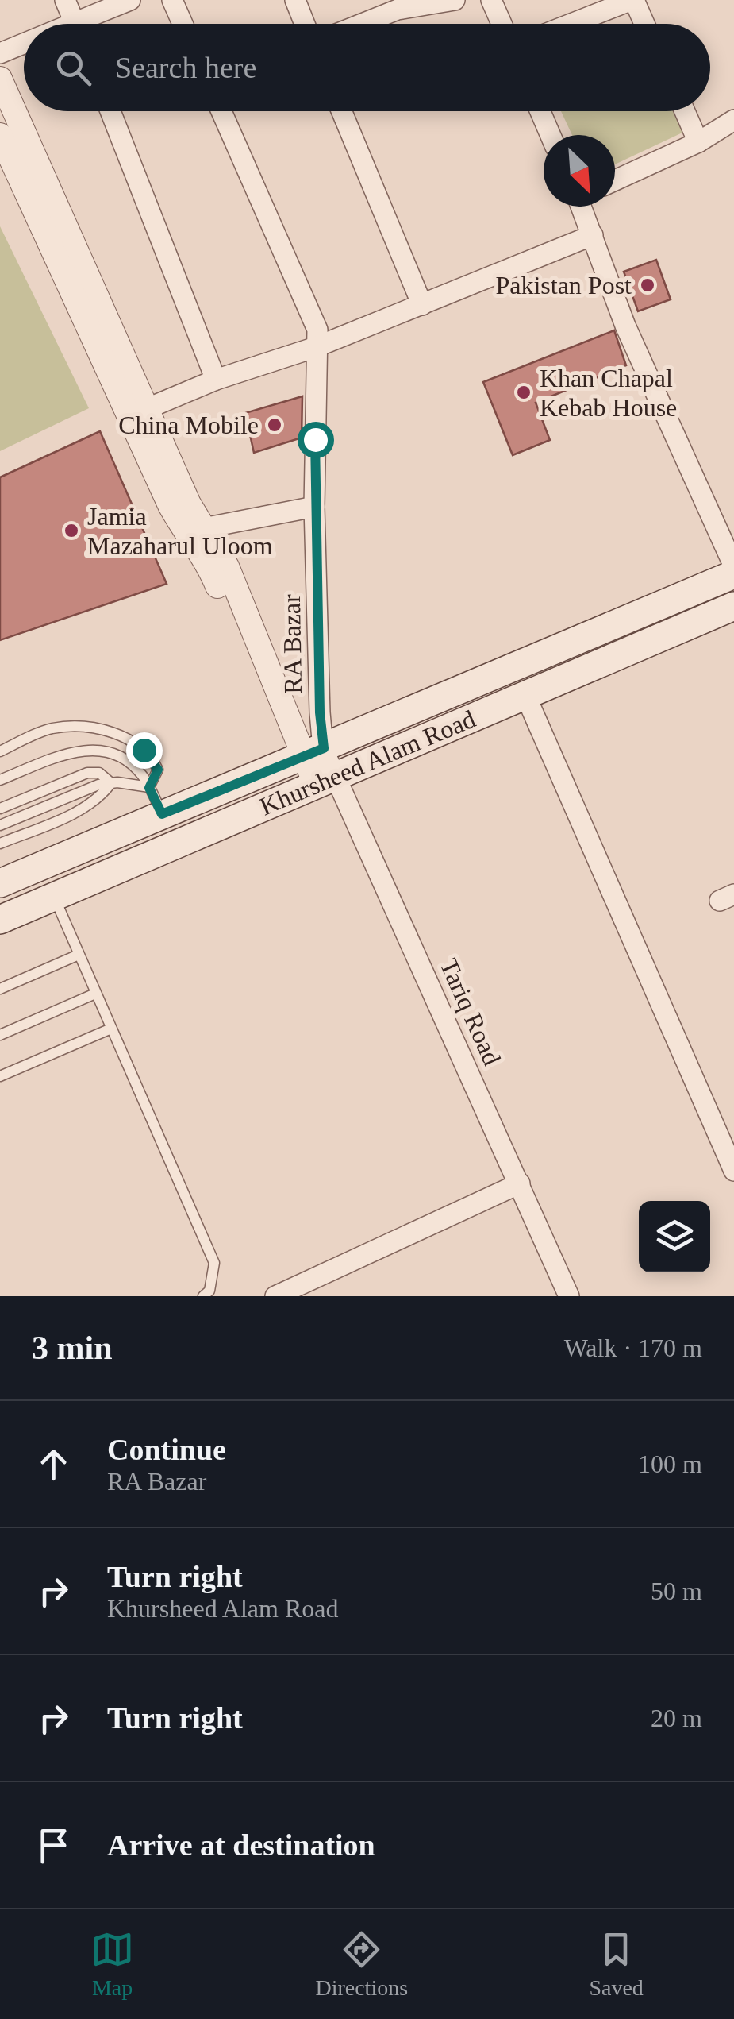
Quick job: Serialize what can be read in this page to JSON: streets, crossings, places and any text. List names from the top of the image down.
{
  "streets": {
    "main road": ["Khursheed Alam Road"],
    "street": ["RA Bazar", "Tariq Road"]
  },
  "crossings": [
    ["RA Bazar", "Khursheed Alam Road"],
    ["Khursheed Alam Road", "Tariq Road"]
  ],
  "places": [
    "Pakistan Post",
    "Khan Chapal Kebab House",
    "China Mobile",
    "Jamia Mazaharul Uloom"
  ],
  "north": "bottom right",
  "page": {
    "search": "Search here",
    "heading": ["3 min", "Walk · 170 m"],
    "list": [
      ["Continue", "RA Bazar", "100 m"],
      ["Turn right", "Khursheed Alam Road", "50 m"],
      ["Turn right", "20 m"],
      "Arrive at destination"
    ],
    "nav": ["Map", "Directions", "Saved"]
  }
}
